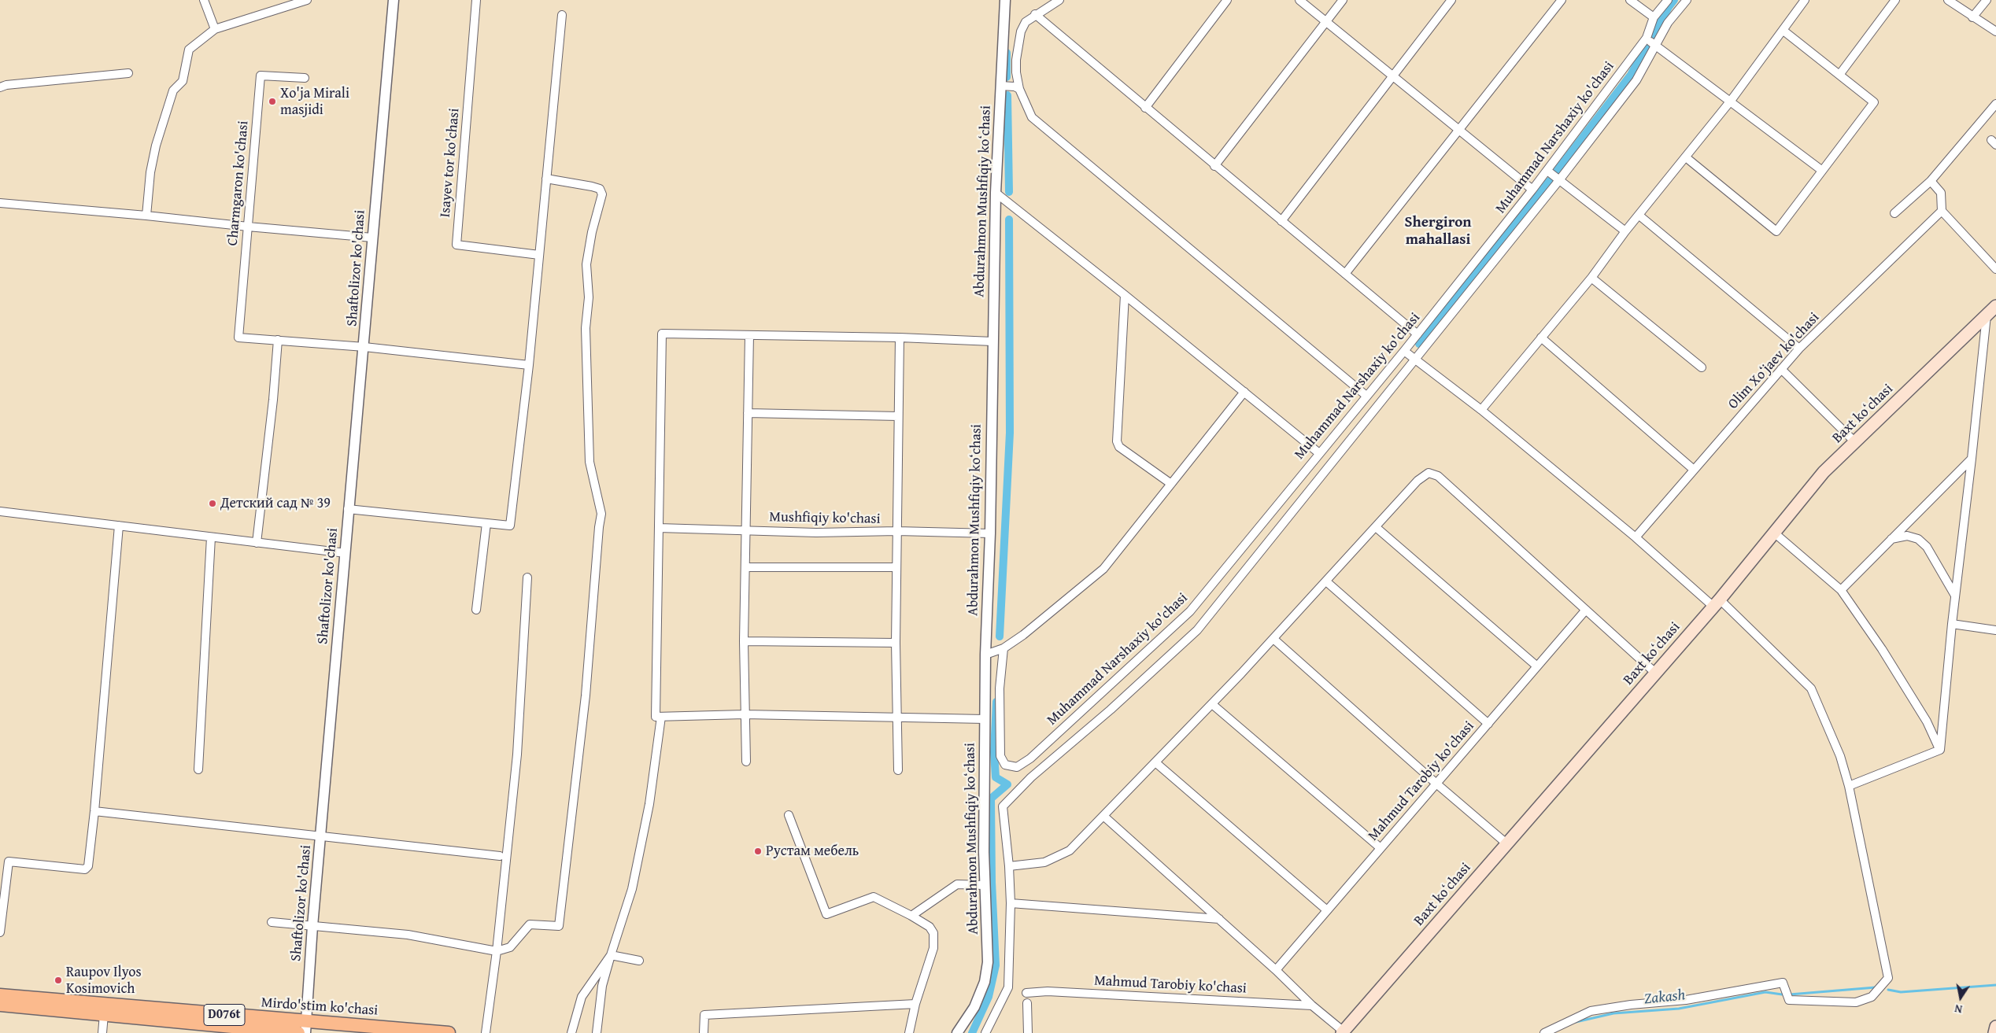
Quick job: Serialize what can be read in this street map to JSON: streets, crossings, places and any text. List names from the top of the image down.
{
  "streets": {
    "main road": ["Baxt koʻchasi", "Mirdo'stim ko'chasi", "D076t"],
    "street": [
      "Muhammad Narshaxiy ko'chasi",
      "Isayev tor ko'chasi",
      "Charmgaron ko'chasi",
      "Abdurahmon Mushfiqiy koʻchasi",
      "Shaftolizor ko'chasi",
      "Olim Xoʻjaev ko'chasi",
      "Mushfiqiy ko'chasi",
      "Mahmud Tarobiy ko'chasi"
    ]
  },
  "crossings": [
    ["Abdurahmon Mushfiqiy koʻchasi", "Mushfiqiy ko'chasi"],
    ["Shaftolizor ko'chasi", "Mirdo'stim ko'chasi"]
  ],
  "districts": ["Shergiron mahallasi"],
  "water": ["Zakash"],
  "places": [
    "Xo'ja Mirali masjidi",
    "Детский сад № 39",
    "Рустам мебель",
    "Raupov Ilyos Kosimovich"
  ],
  "north": "bottom"
}
